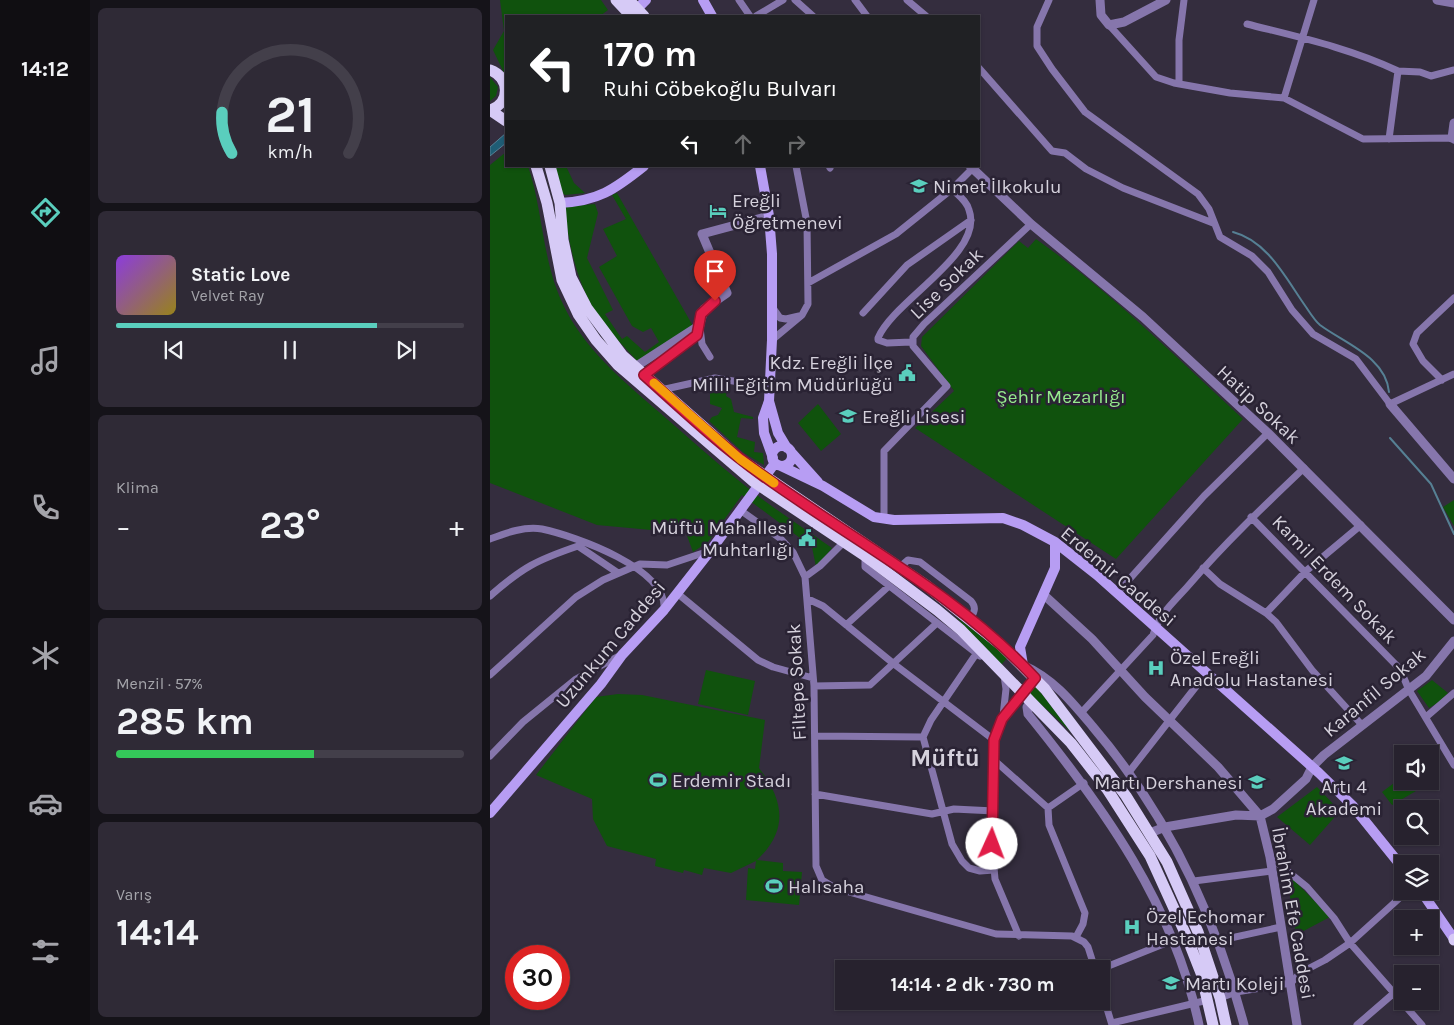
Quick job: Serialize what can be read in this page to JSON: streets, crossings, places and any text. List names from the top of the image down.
{
  "streets": {
    "main road": ["Erdemir Caddesi", "Uzunkum Caddesi"],
    "street": [
      "Lise Sokak",
      "Hatip Sokak",
      "Kamil Erdem Sokak",
      "Filtepe Sokak",
      "Karanfil Sokak",
      "İbrahim Efe Caddesi"
    ]
  },
  "crossings": [
    ["Lise Sokak", "Hatip Sokak"],
    ["Lise Sokak", "Erdemir Caddesi"],
    ["Erdemir Caddesi", "Uzunkum Caddesi"],
    ["Erdemir Caddesi", "Karanfil Sokak"],
    ["Kamil Erdem Sokak", "Karanfil Sokak"],
    ["Uzunkum Caddesi", "Filtepe Sokak"],
    ["Karanfil Sokak", "İbrahim Efe Caddesi"]
  ],
  "districts": ["Müftü"],
  "parks": ["Şehir Mezarlığı"],
  "places": {
    "school or university": [
      "Nimet İlkokulu",
      "Ereğli Lisesi",
      "Artı 4 Akademi",
      "Martı Dershanesi",
      "Martı Koleji"
    ],
    "hotel": ["Ereğli Öğretmenevi"],
    "public building": ["Kdz. Ereğli İlçe Milli Eğitim Müdürlüğü", "Müftü Mahallesi Muhtarlığı"],
    "hospital": ["Özel Ereğli Anadolu Hastanesi", "Özel Echomar Hastanesi"],
    "sports": ["Erdemir Stadı", "Halısaha"]
  },
  "page": {
    "tabs": "14:12",
    "turn": ["170 m", "Ruhi Cöbekoğlu Bulvarı"],
    "song": ["Static Love", "Velvet Ray"],
    "tile": [
      "Klima",
      ["Menzil · 57%", "285 km"],
      ["Varış", "14:14"]
    ],
    "heat": ["−", "23°", "+"],
    "map_buttons": ["+", "−"],
    "limit": "30",
    "trip": "14:14 · 2 dk · 730 m",
    "gauge": ["21", "km/h"]
  }
}
